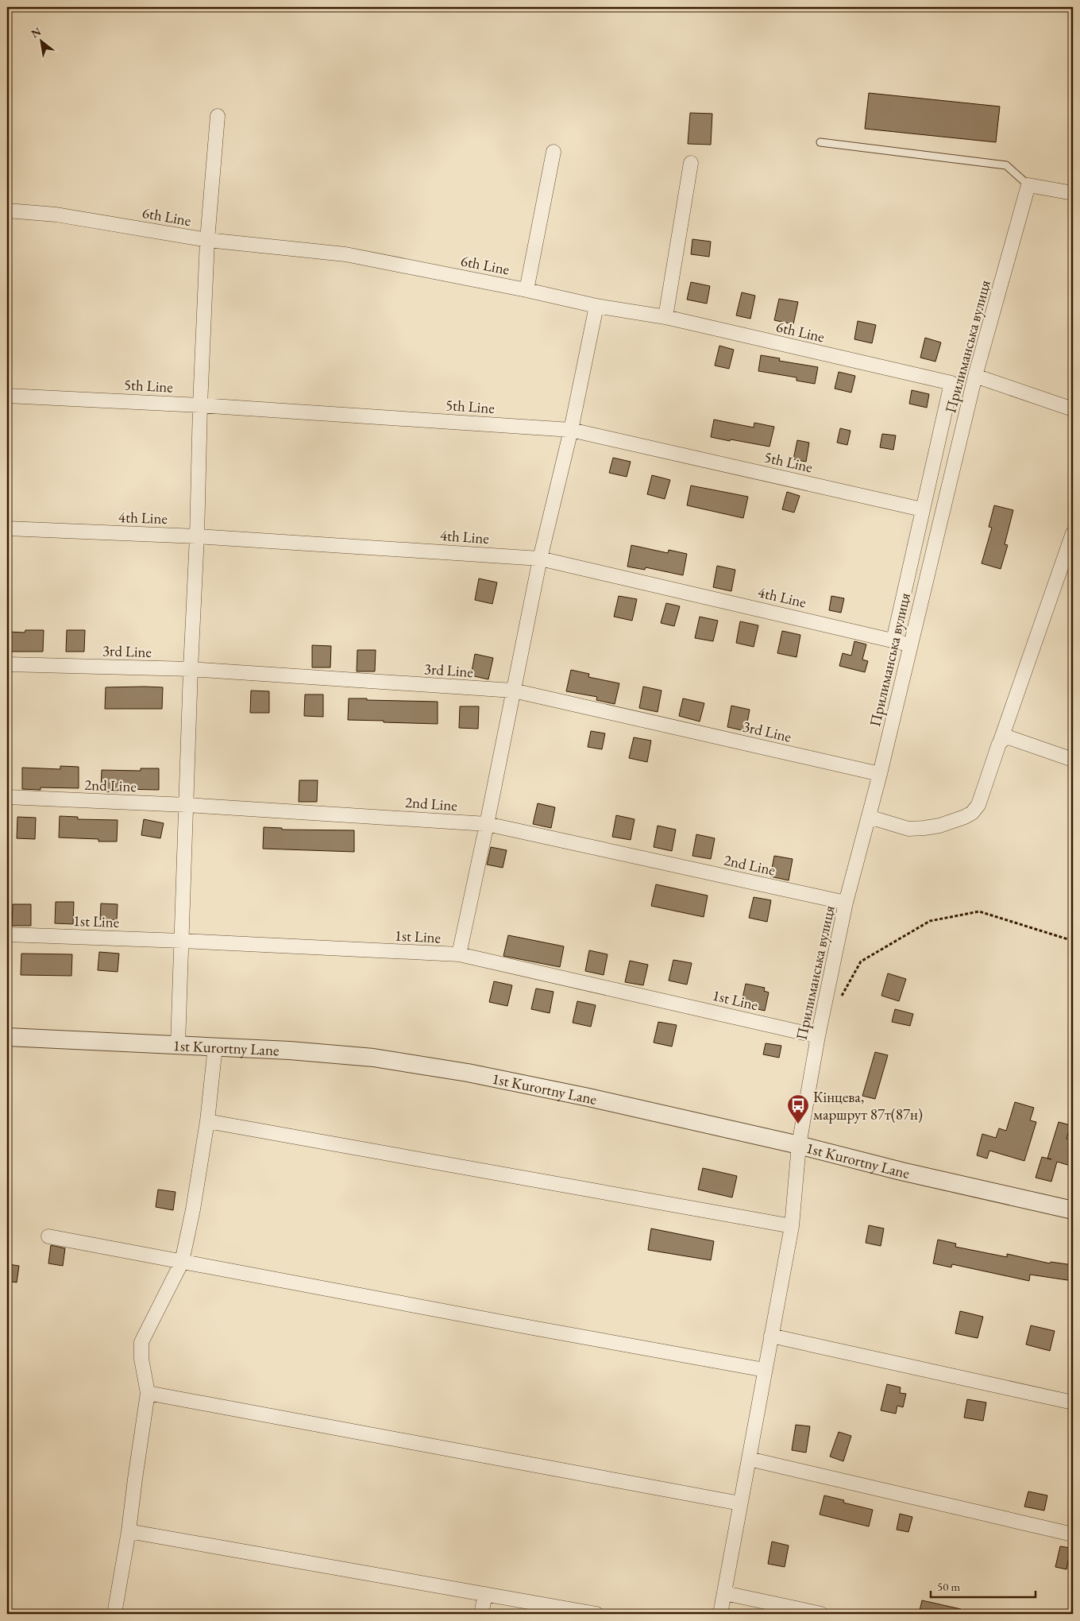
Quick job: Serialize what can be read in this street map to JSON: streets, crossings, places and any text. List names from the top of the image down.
{
  "streets": {
    "street": [
      "6th Line",
      "Прилиманська вулиця",
      "5th Line",
      "4th Line",
      "3rd Line",
      "2nd Line",
      "1st Line",
      "1st Kurortny Lane"
    ]
  },
  "crossings": [
    ["6th Line", "5th Line"],
    ["Прилиманська вулиця", "4th Line"],
    ["Прилиманська вулиця", "3rd Line"],
    ["Прилиманська вулиця", "2nd Line"],
    ["Прилиманська вулиця", "1st Line"],
    ["Прилиманська вулиця", "1st Kurortny Lane"]
  ],
  "places": {
    "bus stop": ["Кінцева, маршрут 87т(87н)"]
  },
  "scale_bar": "50 m",
  "north": "top left"
}
